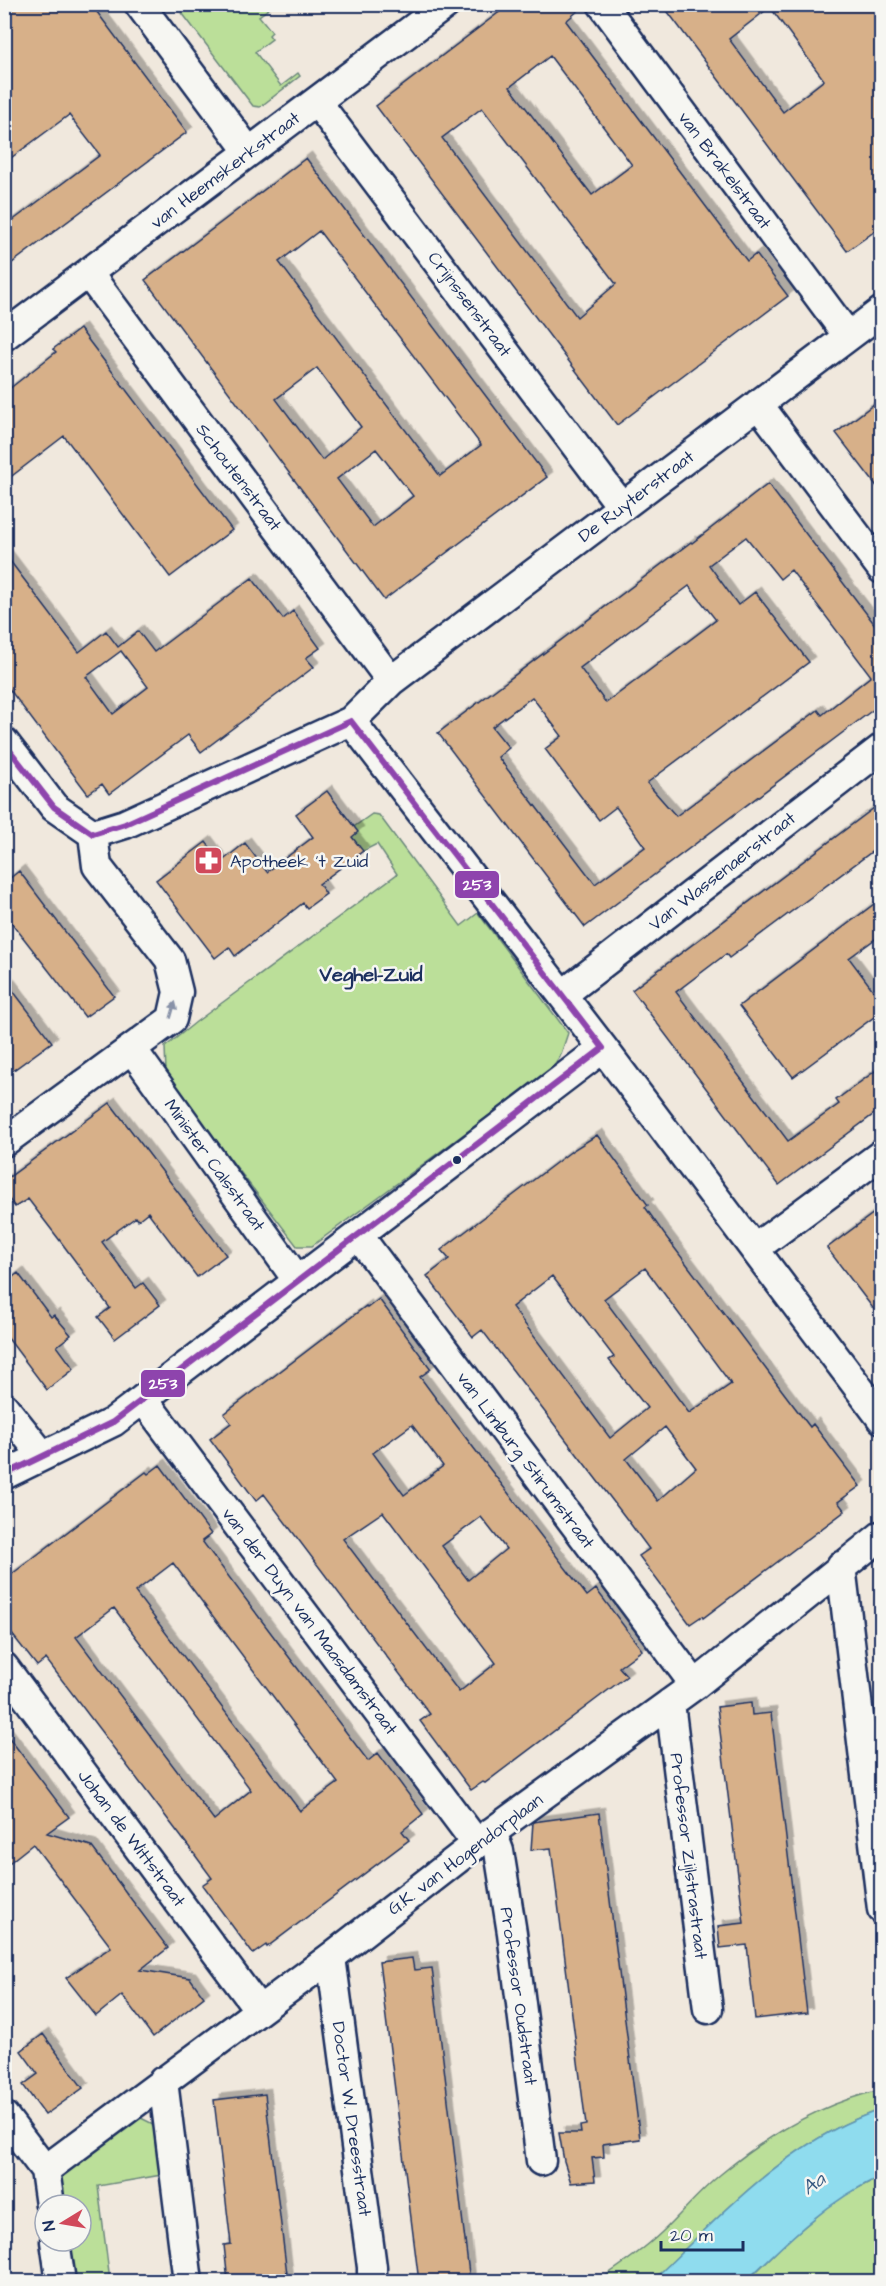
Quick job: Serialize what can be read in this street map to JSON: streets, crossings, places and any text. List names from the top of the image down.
{
  "streets": {
    "street": [
      "van Heemskerkstraat",
      "van Brakelstraat",
      "Crijnssenstraat",
      "Schoutenstraat",
      "De Ruyterstraat",
      "Van Wassenaerstraat",
      "Minister Calsstraat",
      "van Limburg Stirumstraat",
      "van der Duyn van Maasdamstraat",
      "Johan de Wittstraat",
      "G.K. van Hogendorplaan",
      "Professor Zijlstrastraat",
      "Professor Oudstraat",
      "Doctor W. Dreesstraat"
    ]
  },
  "crossings": [
    ["van Heemskerkstraat", "Crijnssenstraat"],
    ["van Heemskerkstraat", "Schoutenstraat"],
    ["van Brakelstraat", "De Ruyterstraat"],
    ["Crijnssenstraat", "De Ruyterstraat"],
    ["Schoutenstraat", "De Ruyterstraat"],
    ["van Limburg Stirumstraat", "G.K. van Hogendorplaan"],
    ["van der Duyn van Maasdamstraat", "G.K. van Hogendorplaan"],
    ["van der Duyn van Maasdamstraat", "Professor Oudstraat"],
    ["Johan de Wittstraat", "G.K. van Hogendorplaan"],
    ["G.K. van Hogendorplaan", "Professor Zijlstrastraat"],
    ["G.K. van Hogendorplaan", "Professor Oudstraat"],
    ["G.K. van Hogendorplaan", "Doctor W. Dreesstraat"]
  ],
  "districts": ["Veghel-Zuid"],
  "water": ["Aa"],
  "places": {
    "pharmacy": ["Apotheek 't Zuid"]
  },
  "lines": ["transit line 253"],
  "scale_bar": "20 m",
  "north": "left"
}
